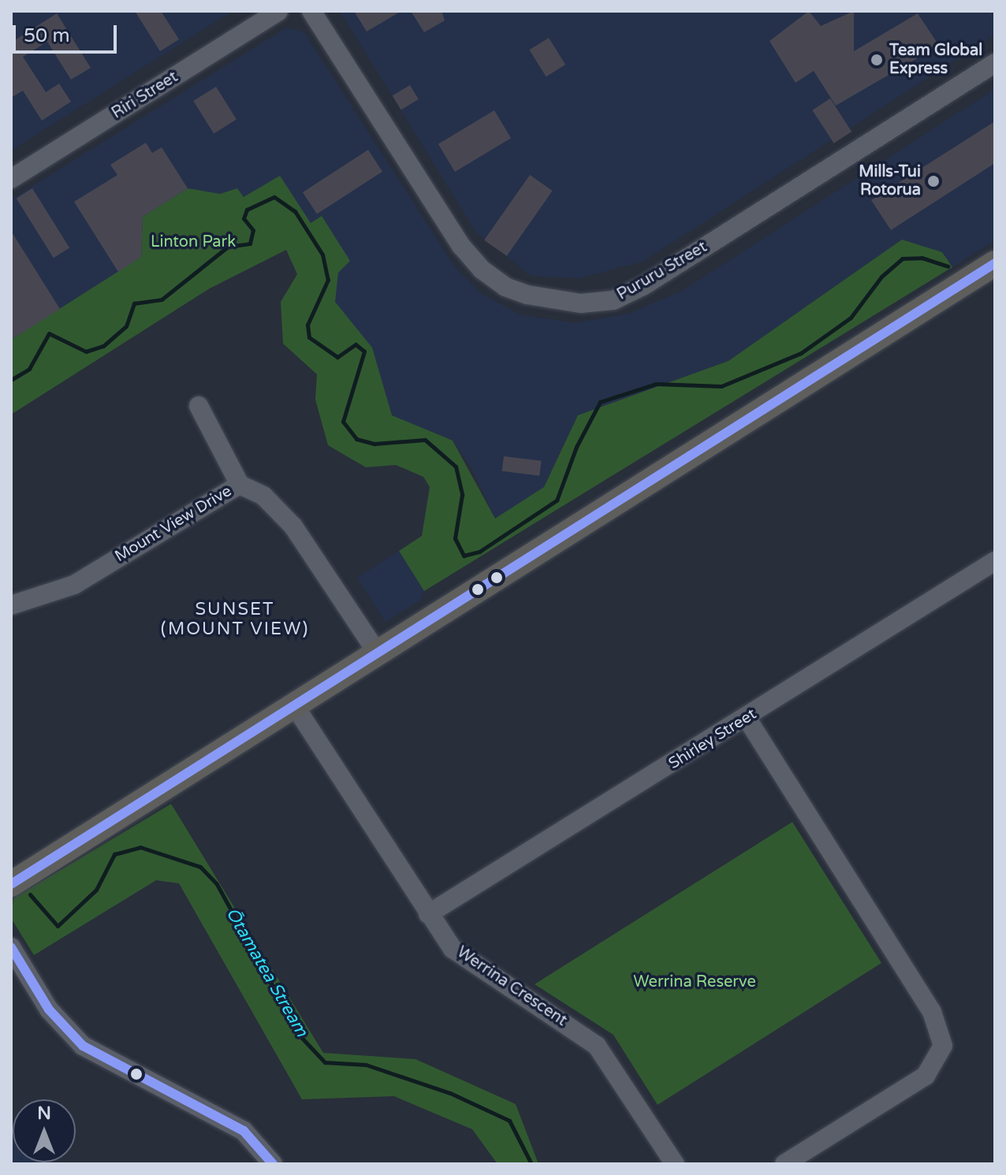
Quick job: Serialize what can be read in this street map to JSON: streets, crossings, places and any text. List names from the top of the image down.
{
  "streets": {
    "street": [
      "Riri Street",
      "Pururu Street",
      "Mount View Drive",
      "Shirley Street",
      "Werrina Crescent"
    ]
  },
  "crossings": [
    ["Shirley Street", "Werrina Crescent"]
  ],
  "districts": ["SUNSET (MOUNT VIEW)"],
  "water": ["Ōtamatea Stream"],
  "parks": ["Linton Park", "Werrina Reserve"],
  "places": ["Team Global Express", "Mills-Tui Rotorua"],
  "scale_bar": "50 m",
  "north": "top"
}
